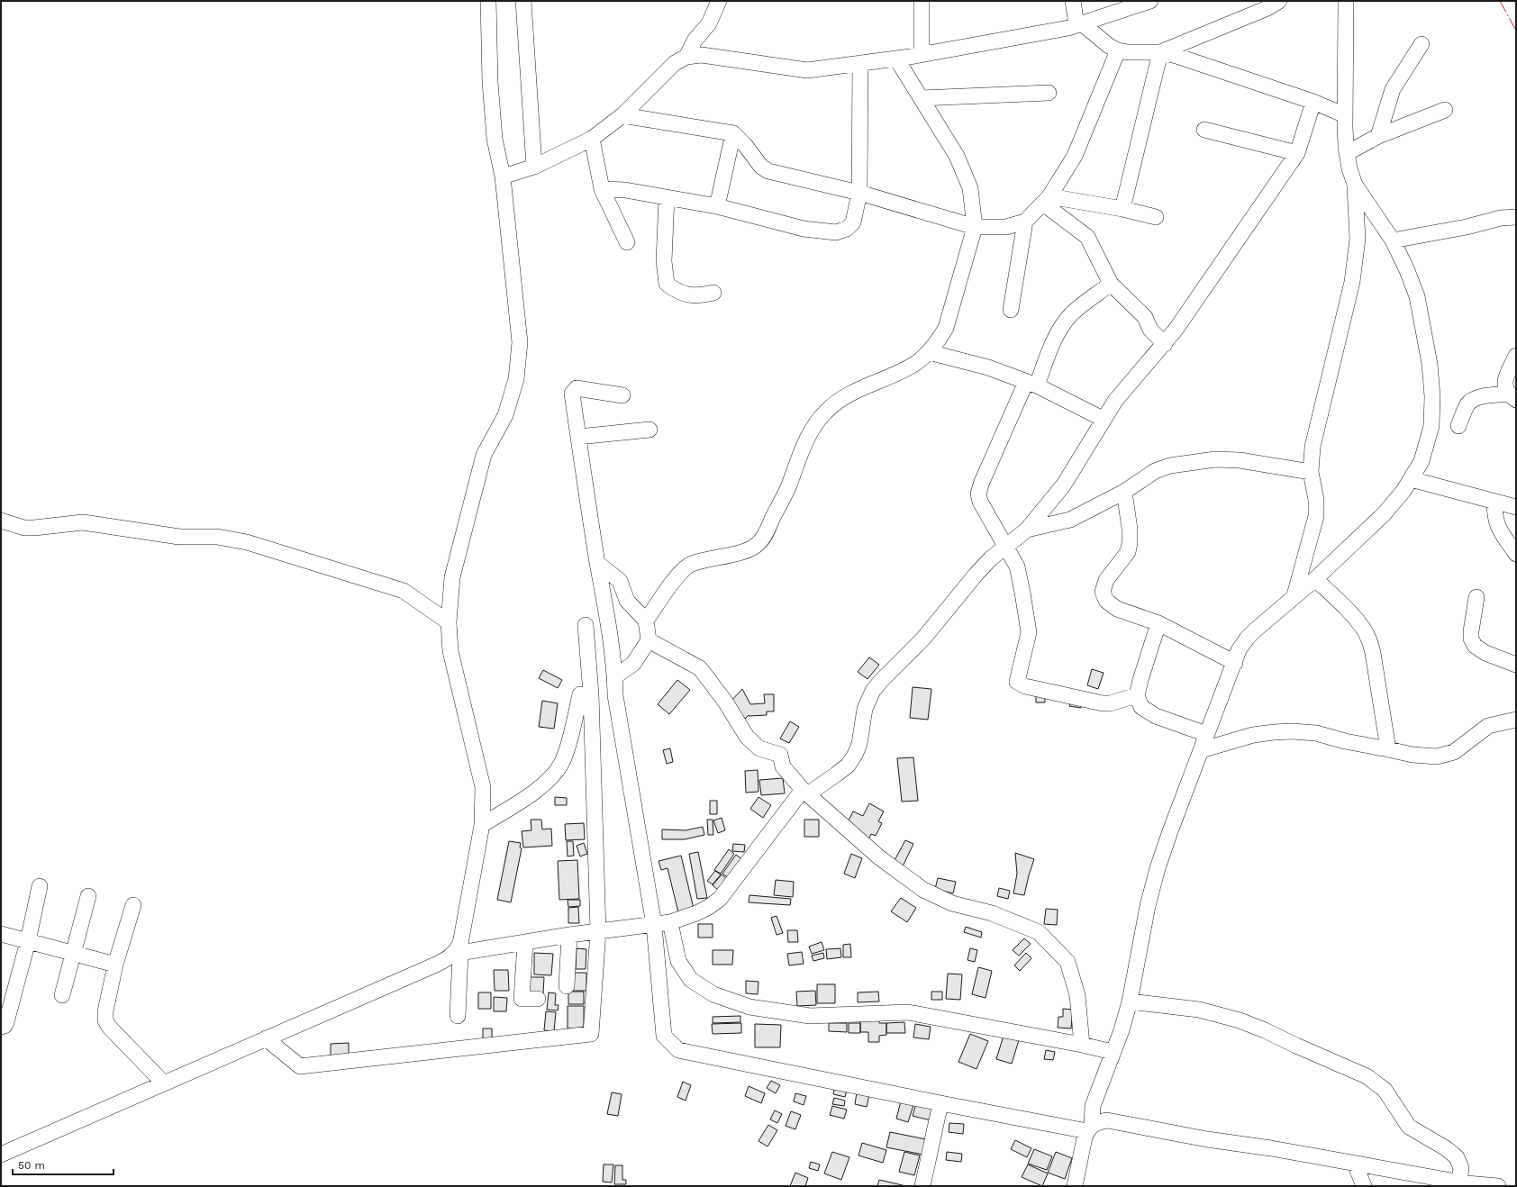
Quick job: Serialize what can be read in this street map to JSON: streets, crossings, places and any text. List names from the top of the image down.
{
  "scale_bar": "50 m"
}
